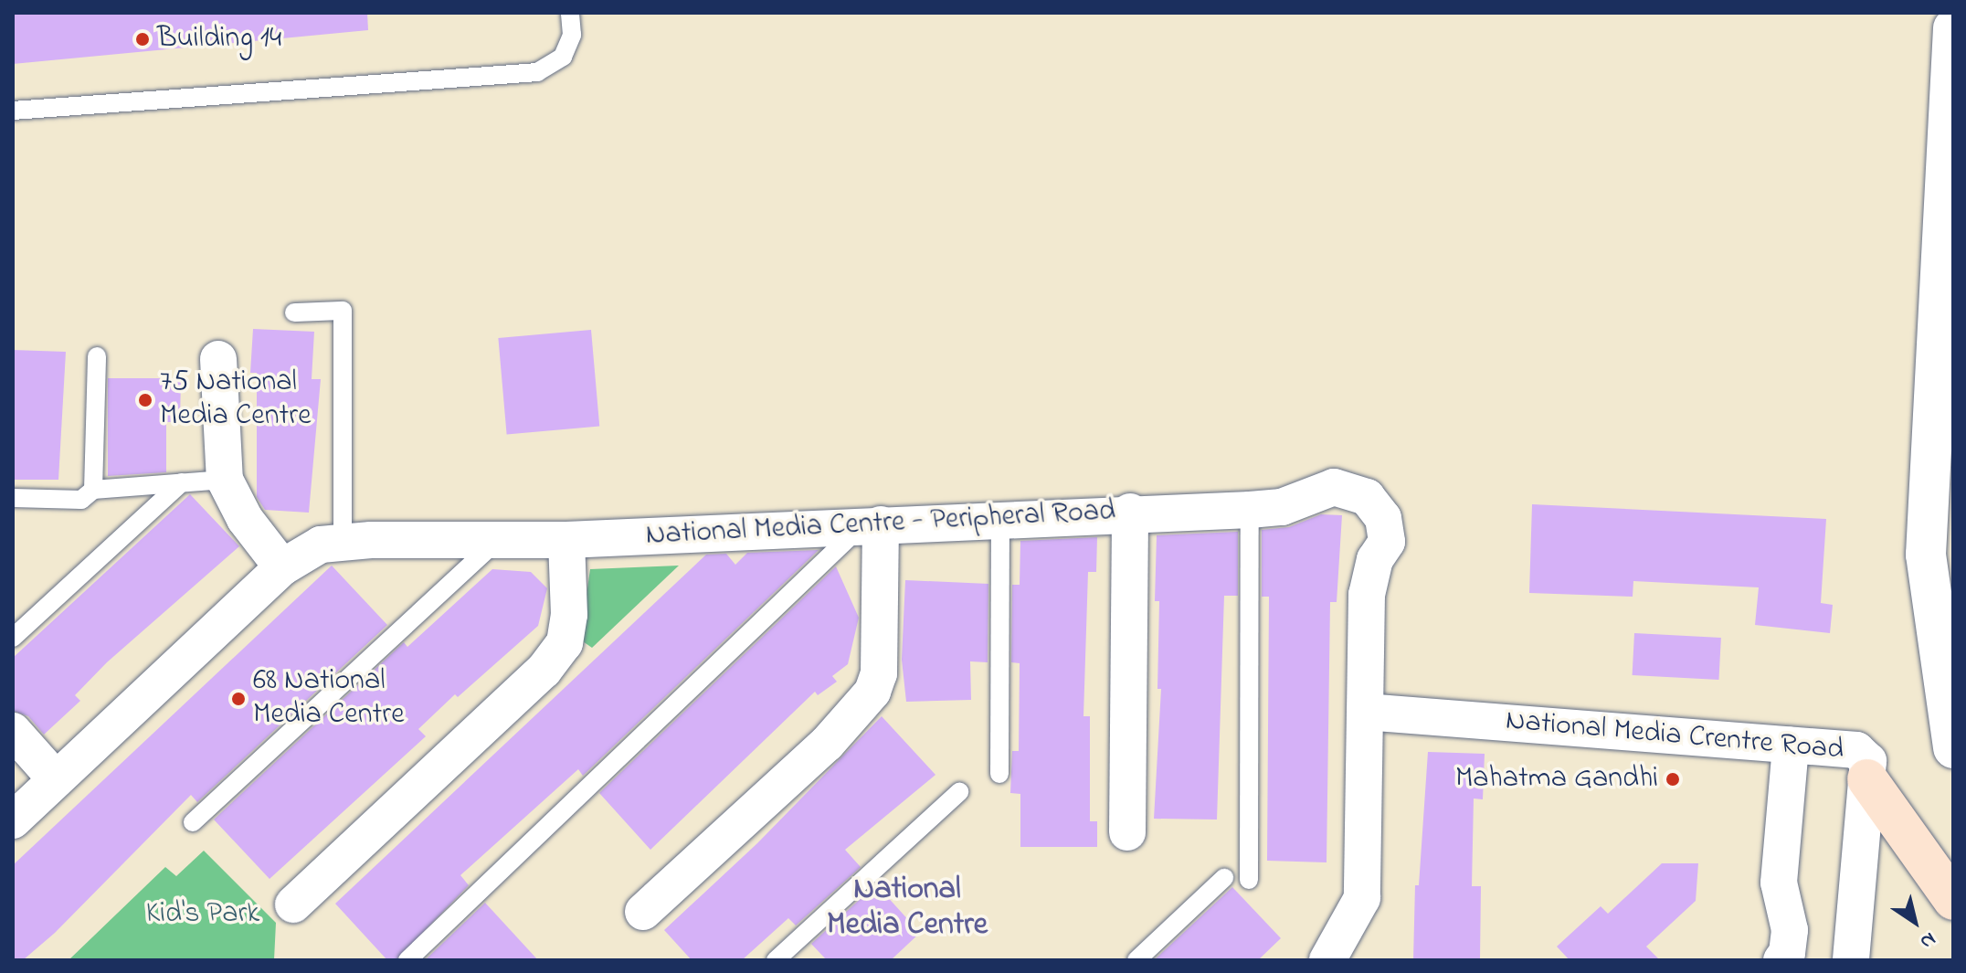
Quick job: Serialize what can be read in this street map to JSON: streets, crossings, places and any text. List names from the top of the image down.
{
  "streets": {
    "street": ["National Media Centre - Peripheral Road", "National Media Crentre Road"]
  },
  "crossings": [
    ["National Media Centre - Peripheral Road", "National Media Crentre Road"]
  ],
  "districts": ["National Media Centre"],
  "parks": ["Kid's Park"],
  "places": [
    "Building 14",
    "75 National Media Centre",
    "68 National Media Centre",
    "Mahatma Gandhi"
  ],
  "north": "bottom right"
}
